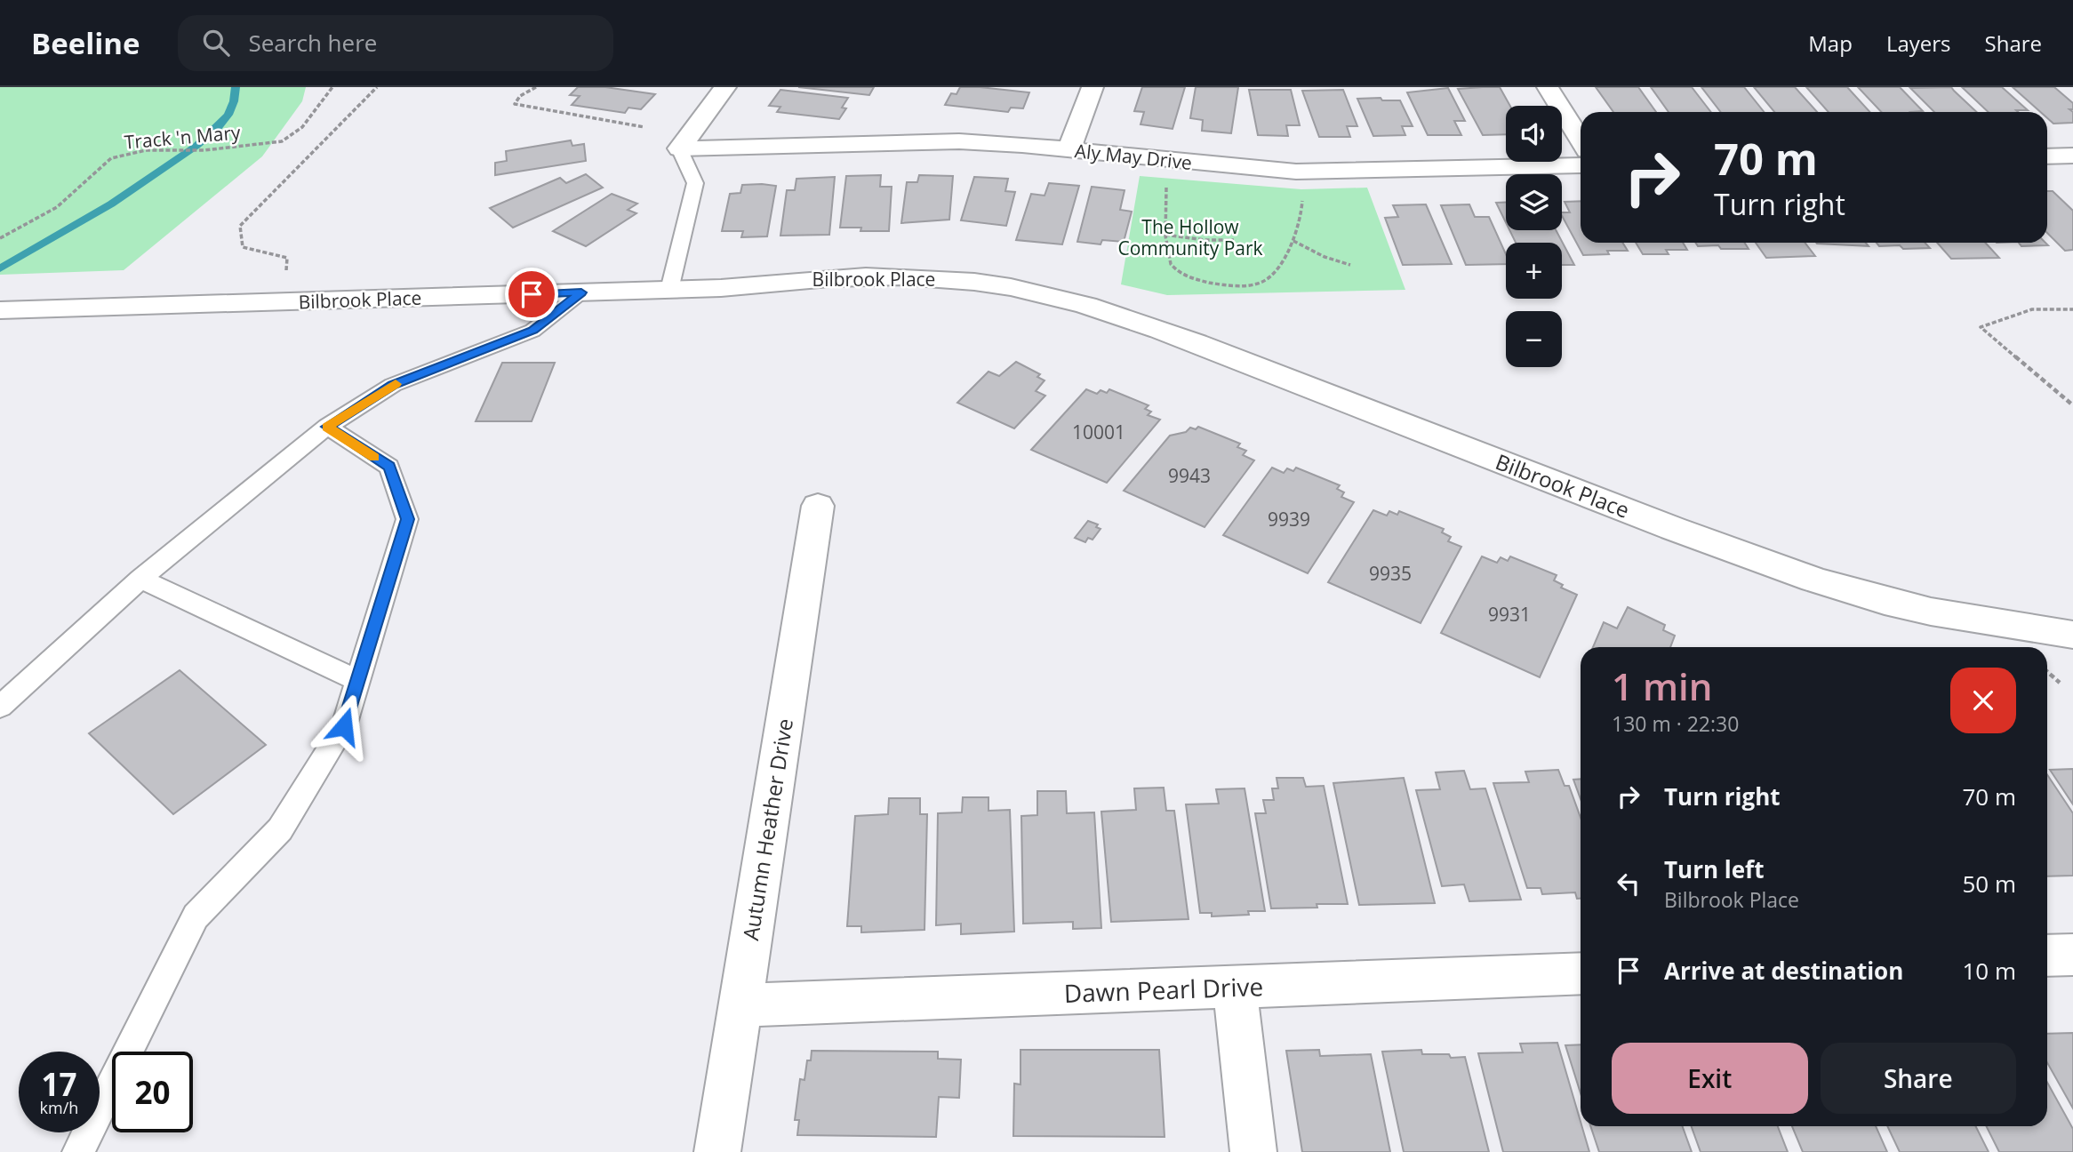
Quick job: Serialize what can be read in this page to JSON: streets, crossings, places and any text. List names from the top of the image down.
{
  "streets": {
    "street": [
      "Aly May Drive",
      "Bilbrook Place",
      "Autumn Heather Drive",
      "Dawn Pearl Drive"
    ],
    "path": ["Track 'n Mary"]
  },
  "crossings": [
    ["Autumn Heather Drive", "Dawn Pearl Drive"]
  ],
  "parks": ["The Hollow Community Park"],
  "house_numbers": [
    "10001",
    "9943",
    "9939",
    "9935",
    "9931"
  ],
  "page": {
    "header": "Beeline",
    "search": "Search here",
    "nav": ["Map", "Layers", "Share"],
    "map_buttons": ["+", "−"],
    "turn": ["70 m", "Turn right"],
    "heading": ["1 min", "130 m · 22:30"],
    "list": [
      {
        "name": "Turn right",
        "value": "70 m"
      },
      {
        "name": "Turn left",
        "note": "Bilbrook Place",
        "value": "50 m"
      },
      {
        "name": "Arrive at destination",
        "value": "10 m"
      }
    ],
    "buttons": ["Exit", "Share"],
    "speed": "17 km/h",
    "limit": "20"
  }
}
